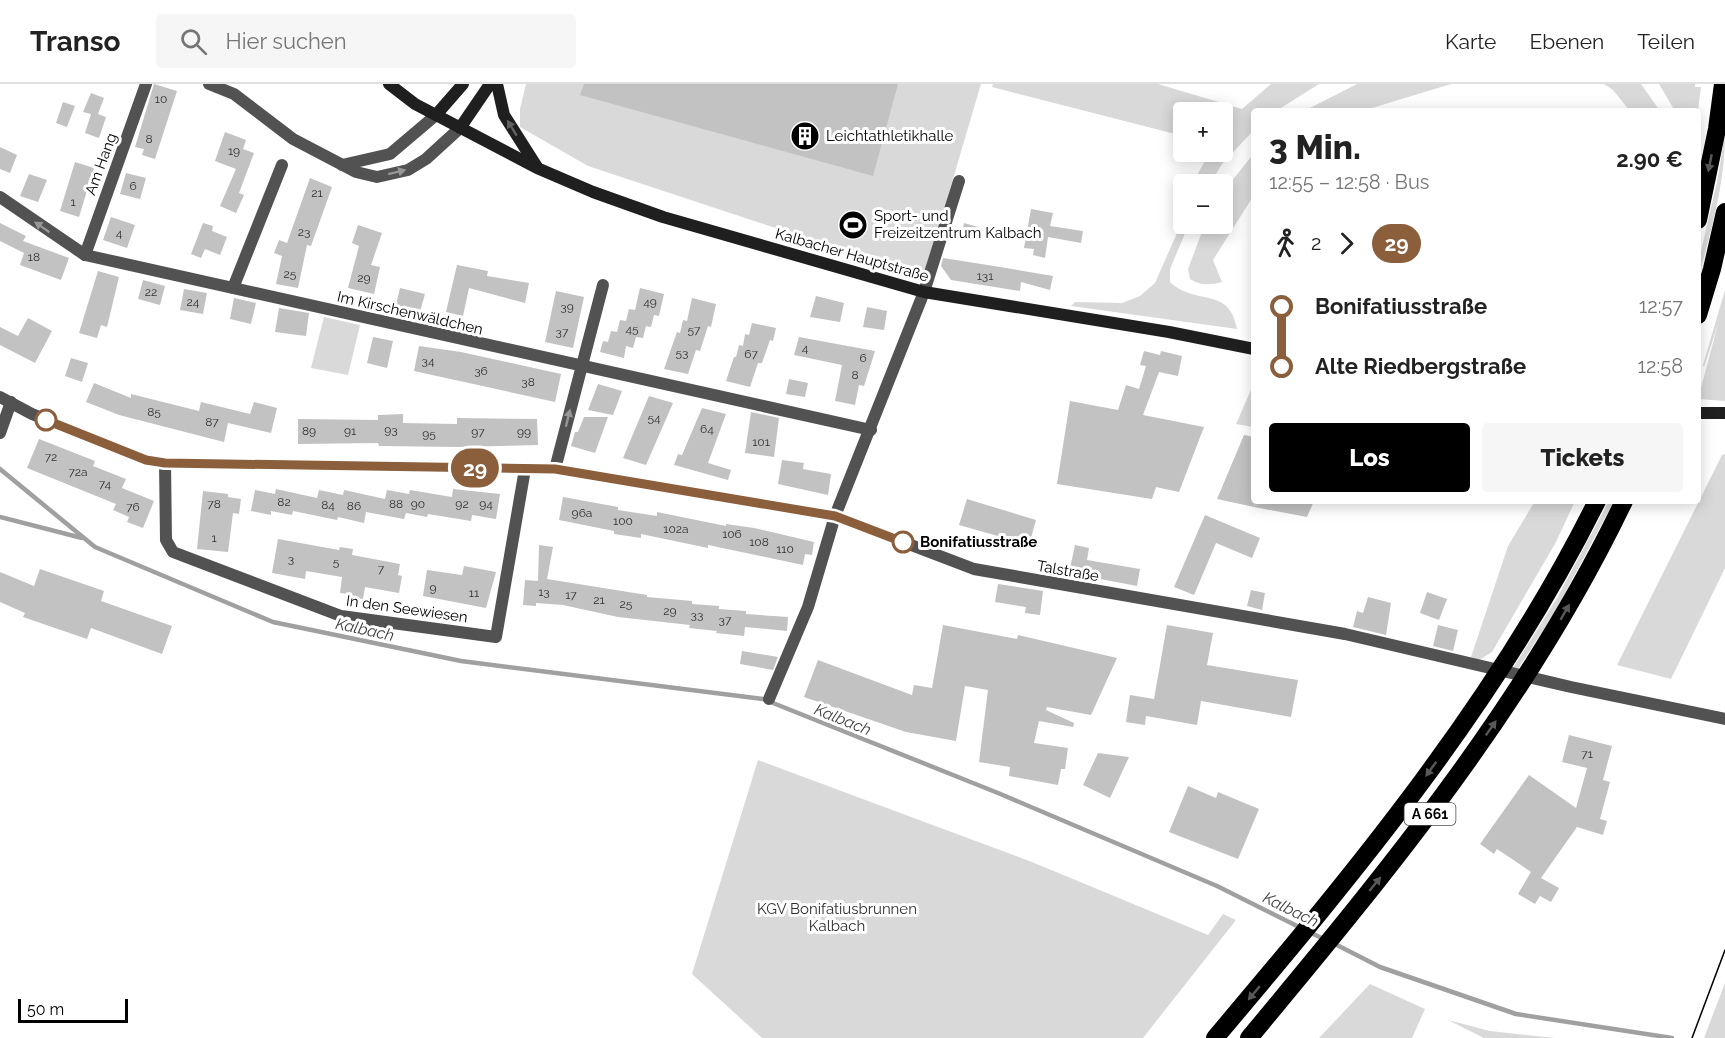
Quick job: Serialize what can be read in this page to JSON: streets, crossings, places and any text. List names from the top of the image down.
{
  "streets": {
    "highway": ["A 661"],
    "street": [
      "Am Hang",
      "Kalbacher Hauptstraße",
      "Im Kirschenwäldchen",
      "Talstraße",
      "In den Seewiesen"
    ]
  },
  "crossings": [
    ["Am Hang", "Im Kirschenwäldchen"],
    ["Talstraße", "In den Seewiesen"]
  ],
  "water": ["Kalbach"],
  "parks": ["KGV Bonifatiusbrunnen Kalbach"],
  "places": {
    "building": ["Leichtathletikhalle"],
    "sports": ["Sport- und Freizeitzentrum Kalbach"],
    "other": ["Bonifatiusstraße"]
  },
  "lines": ["bus line 29"],
  "house_numbers": [
    "10",
    "8",
    "19",
    "6",
    "21",
    "1",
    "23",
    "4",
    "18",
    "25",
    "131",
    "29",
    "22",
    "24",
    "49",
    "39",
    "45",
    "57",
    "37",
    "4",
    "53",
    "67",
    "6",
    "34",
    "36",
    "8",
    "38",
    "85",
    "54",
    "87",
    "64",
    "93",
    "89",
    "91",
    "97",
    "99",
    "95",
    "101",
    "72",
    "72a",
    "74",
    "82",
    "78",
    "88",
    "90",
    "92",
    "94",
    "84",
    "86",
    "76",
    "96a",
    "100",
    "102a",
    "106",
    "1",
    "108",
    "110",
    "3",
    "5",
    "7",
    "9",
    "13",
    "11",
    "17",
    "21",
    "25",
    "29",
    "33",
    "37",
    "71"
  ],
  "scale_bar": "50 m",
  "page": {
    "header": "Transo",
    "search": "Hier suchen",
    "nav": ["Karte", "Ebenen", "Teilen"],
    "on_map": "29",
    "map_buttons": ["+", "−"],
    "heading": ["3 Min.", "12:55 – 12:58 · Bus", "2.90 €"],
    "legs": ["2", "29"],
    "list": [
      {
        "name": "Bonifatiusstraße",
        "value": "12:57"
      },
      {
        "name": "Alte Riedbergstraße",
        "value": "12:58"
      }
    ],
    "buttons": ["Los", "Tickets"],
    "scale": "50 m"
  }
}
